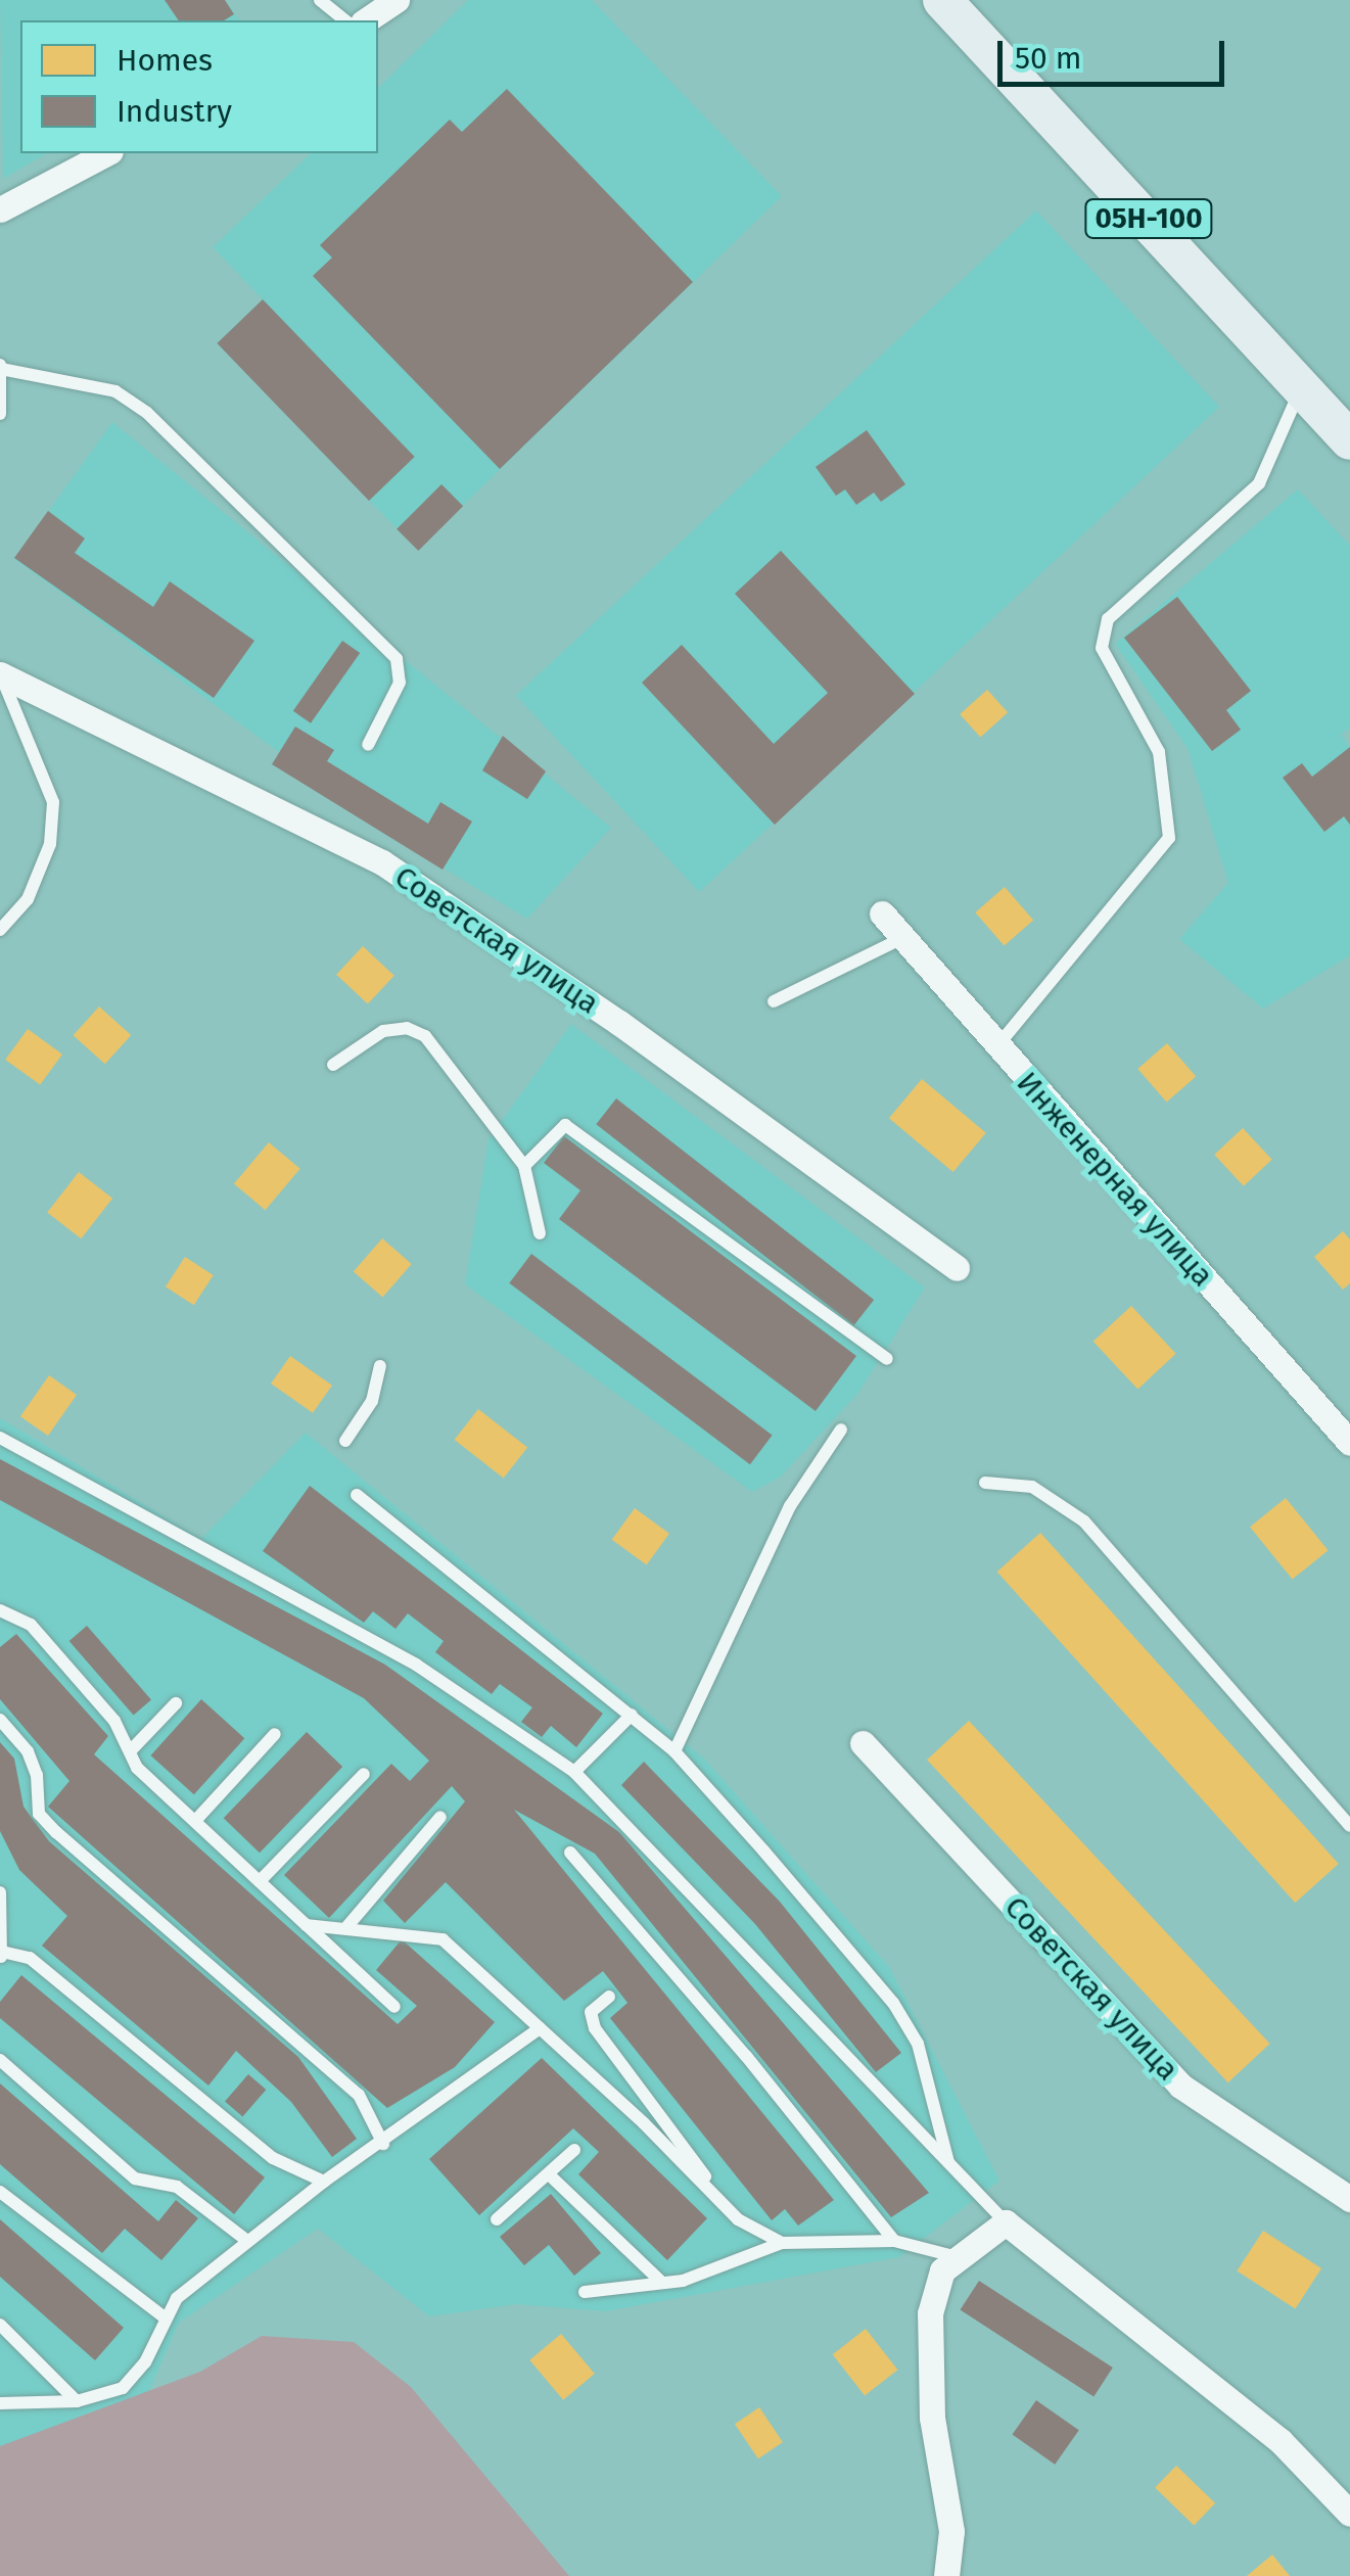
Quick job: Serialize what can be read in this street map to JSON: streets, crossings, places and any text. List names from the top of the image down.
{
  "streets": {
    "main road": ["05Н-100"],
    "street": ["Советская улица", "Инженерная улица"]
  },
  "legend": ["Homes", "Industry"],
  "scale_bar": "50 m"
}
